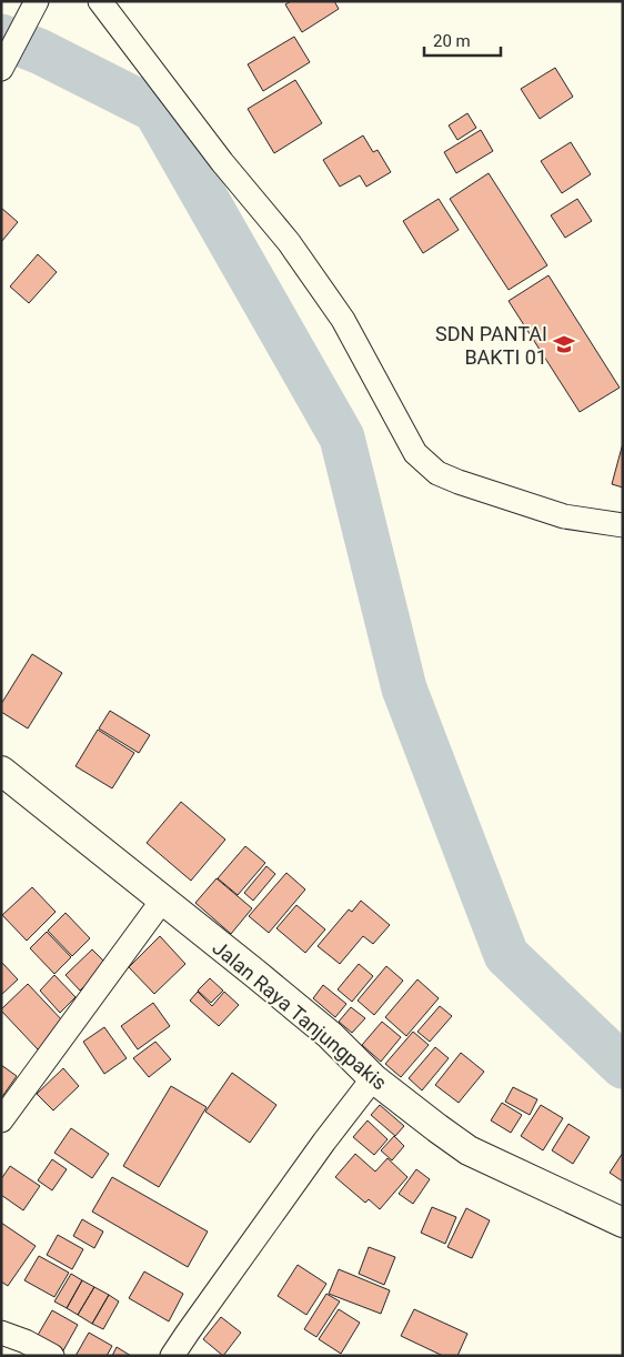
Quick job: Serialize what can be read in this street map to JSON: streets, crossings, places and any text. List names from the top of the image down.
{
  "streets": {
    "street": ["Jalan Raya Tanjungpakis"]
  },
  "places": {
    "school or university": ["SDN PANTAI BAKTI 01"]
  },
  "scale_bar": "20 m"
}
